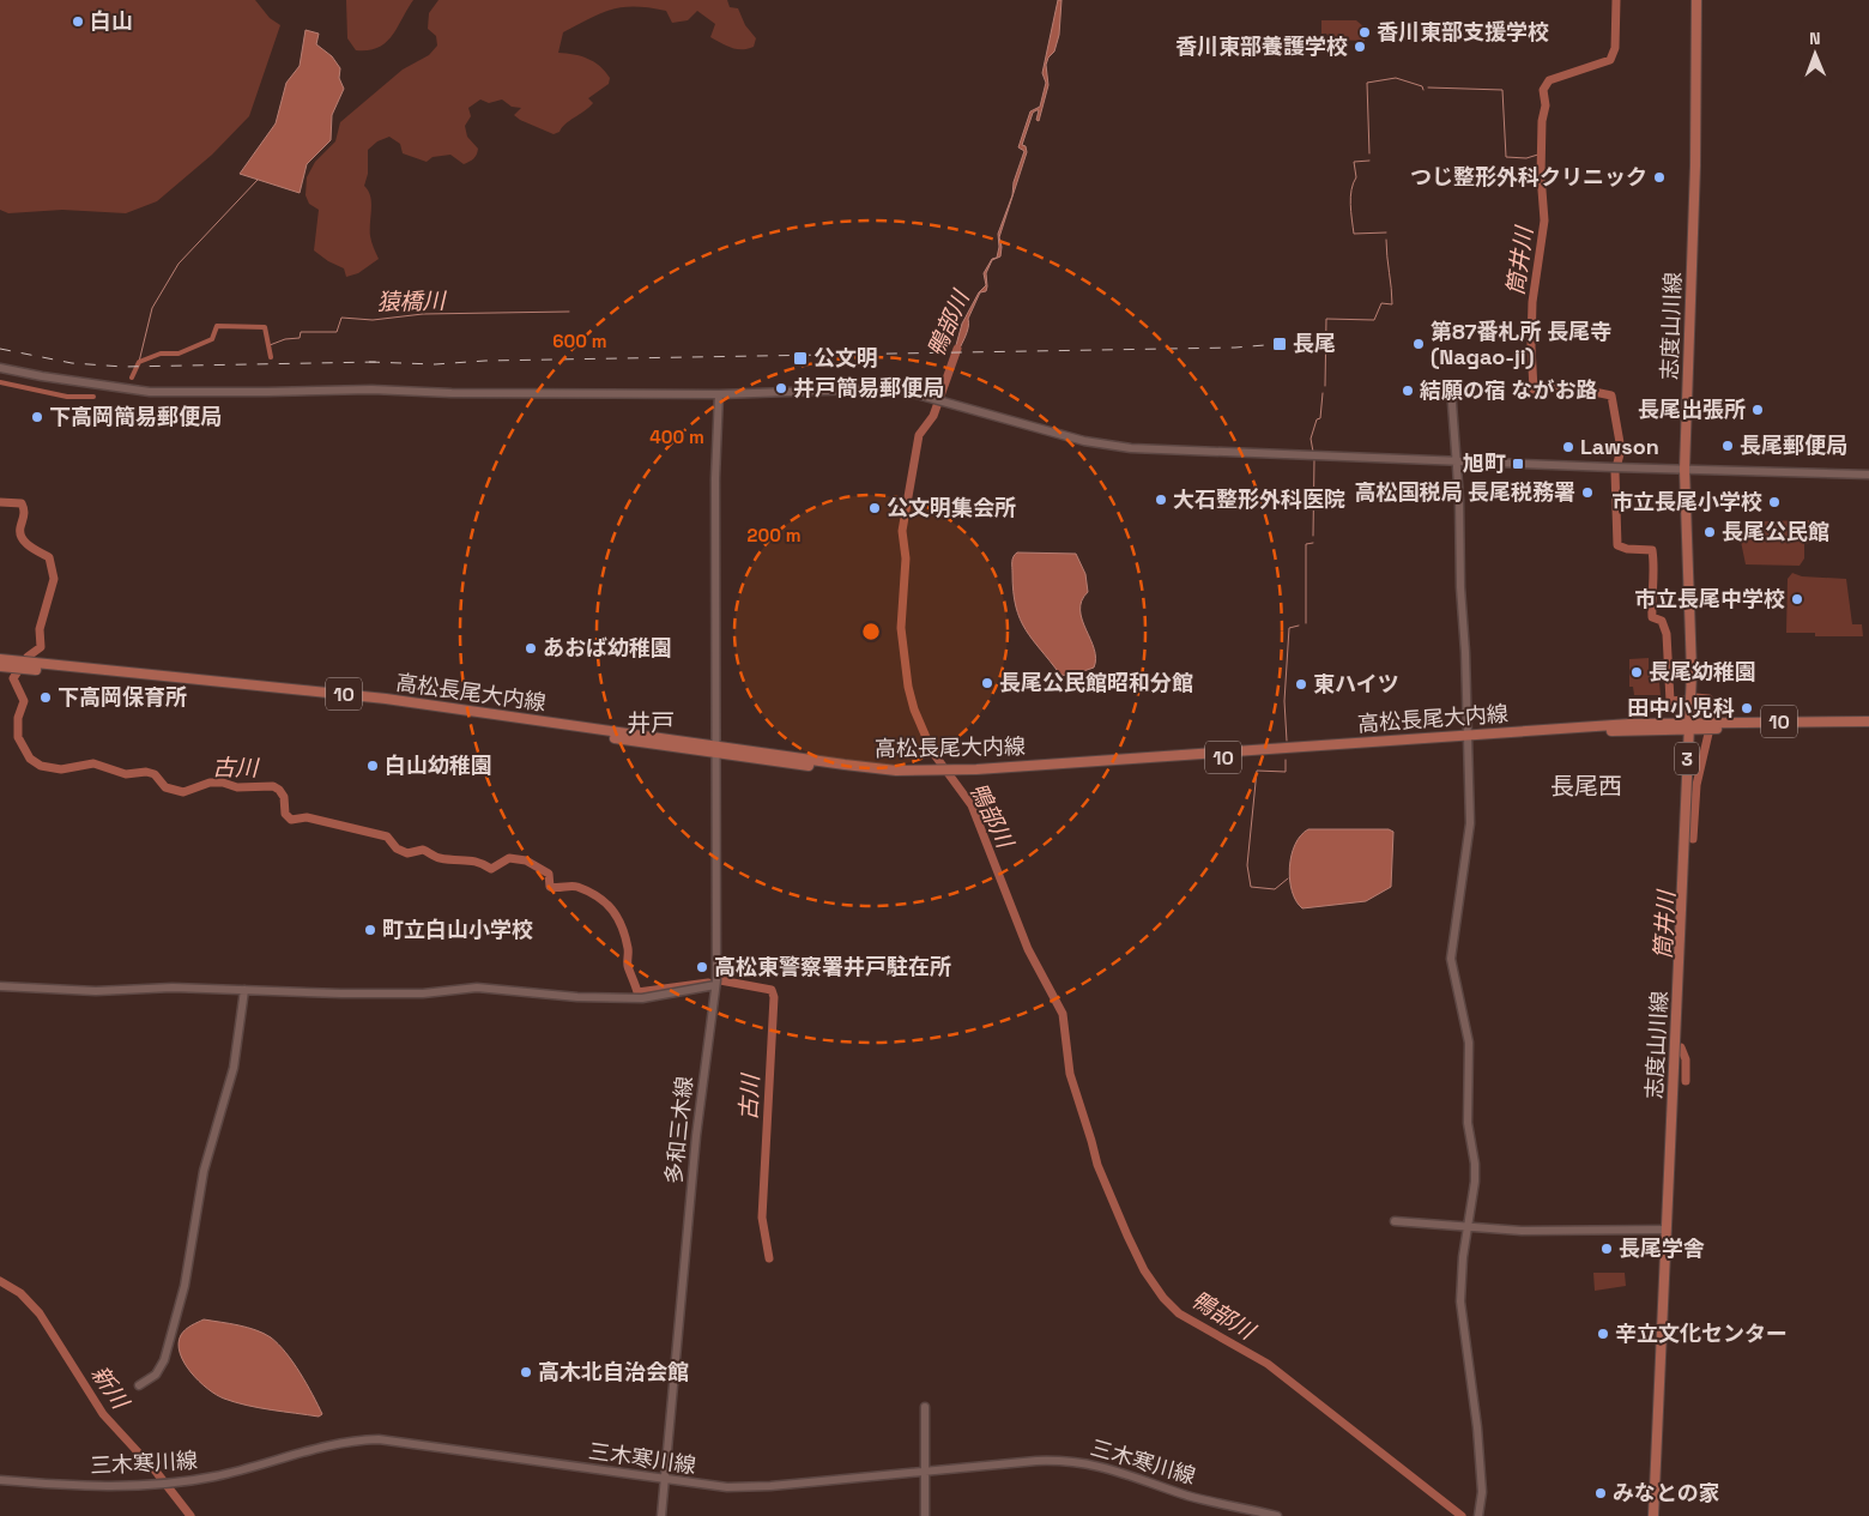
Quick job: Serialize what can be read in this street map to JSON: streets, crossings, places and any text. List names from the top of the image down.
{
  "streets": {
    "main road": [
      "志度山川線",
      "高松長尾大内線",
      "10",
      "3"
    ],
    "street": ["多和三木線", "三木寒川線"]
  },
  "crossings": [
    ["志度山川線", "高松長尾大内線"],
    ["高松長尾大内線", "多和三木線"],
    ["多和三木線", "三木寒川線"]
  ],
  "districts": ["井戸", "長尾西"],
  "water": [
    "筒井川",
    "猿橋川",
    "鴨部川",
    "古川",
    "新川"
  ],
  "places": {
    "other": [
      "白山",
      "香川東部支援学校",
      "香川東部養護学校",
      "つじ整形外科クリニック",
      "第87番札所 長尾寺 (Nagao-ji)",
      "井戸簡易郵便局",
      "結願の宿 ながお路",
      "長尾出張所",
      "下高岡簡易郵便局",
      "長尾郵便局",
      "Lawson",
      "高松国税局 長尾税務署",
      "大石整形外科医院",
      "市立長尾小学校",
      "公文明集会所",
      "長尾公民館",
      "市立長尾中学校",
      "あおば幼稚園",
      "長尾幼稚園",
      "長尾公民館昭和分館",
      "東ハイツ",
      "下高岡保育所",
      "田中小児科",
      "白山幼稚園",
      "町立白山小学校",
      "高松東警察署井戸駐在所",
      "長尾学舎",
      "辛立文化センター",
      "高木北自治会館",
      "みなとの家"
    ],
    "transit": ["長尾", "公文明", "旭町"]
  },
  "north": "top",
  "rings": ["600 m", "400 m", "200 m"]
}
